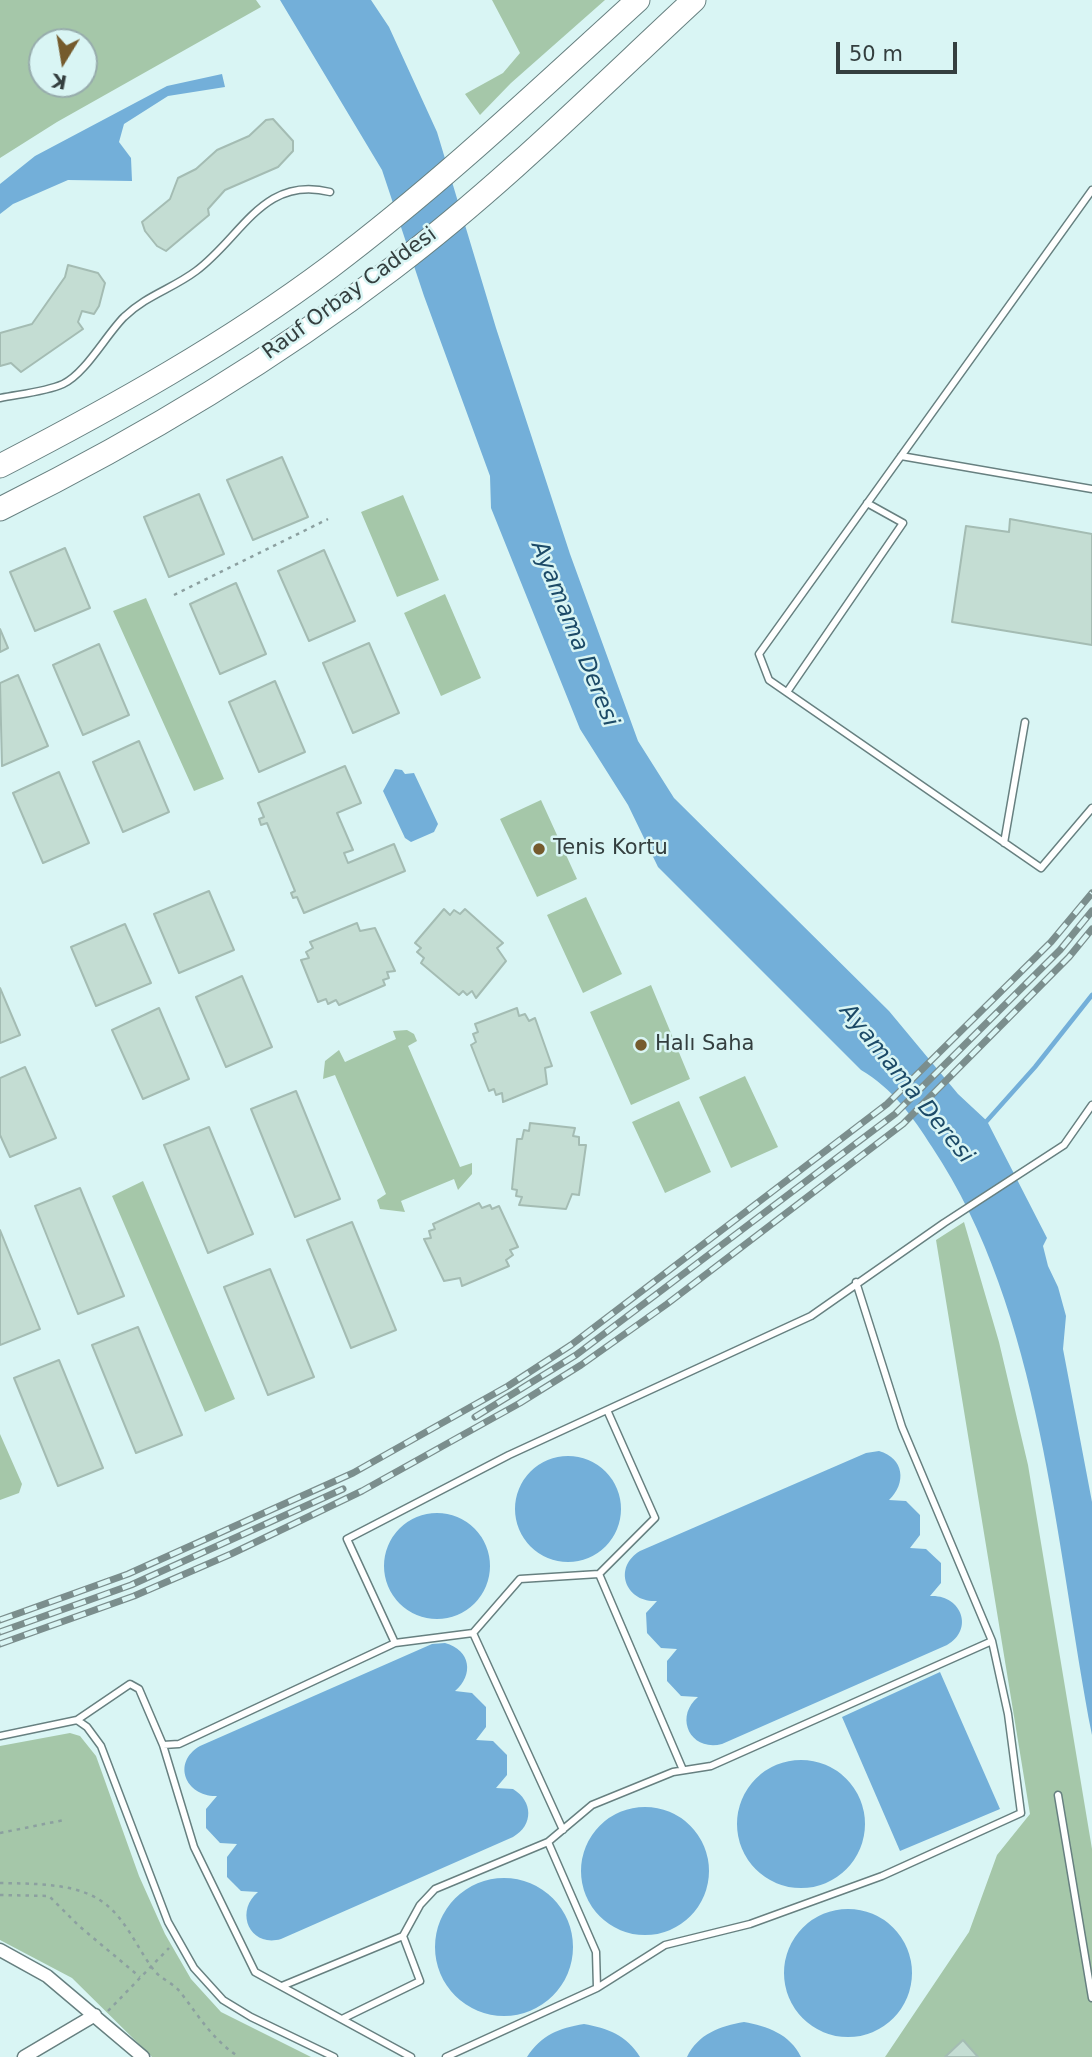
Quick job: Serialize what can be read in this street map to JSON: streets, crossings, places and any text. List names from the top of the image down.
{
  "streets": {
    "highway": ["Rauf Orbay Caddesi"]
  },
  "water": ["Ayamama Deresi"],
  "places": ["Tenis Kortu", "Halı Saha"],
  "scale_bar": "50 m",
  "north": "bottom"
}
